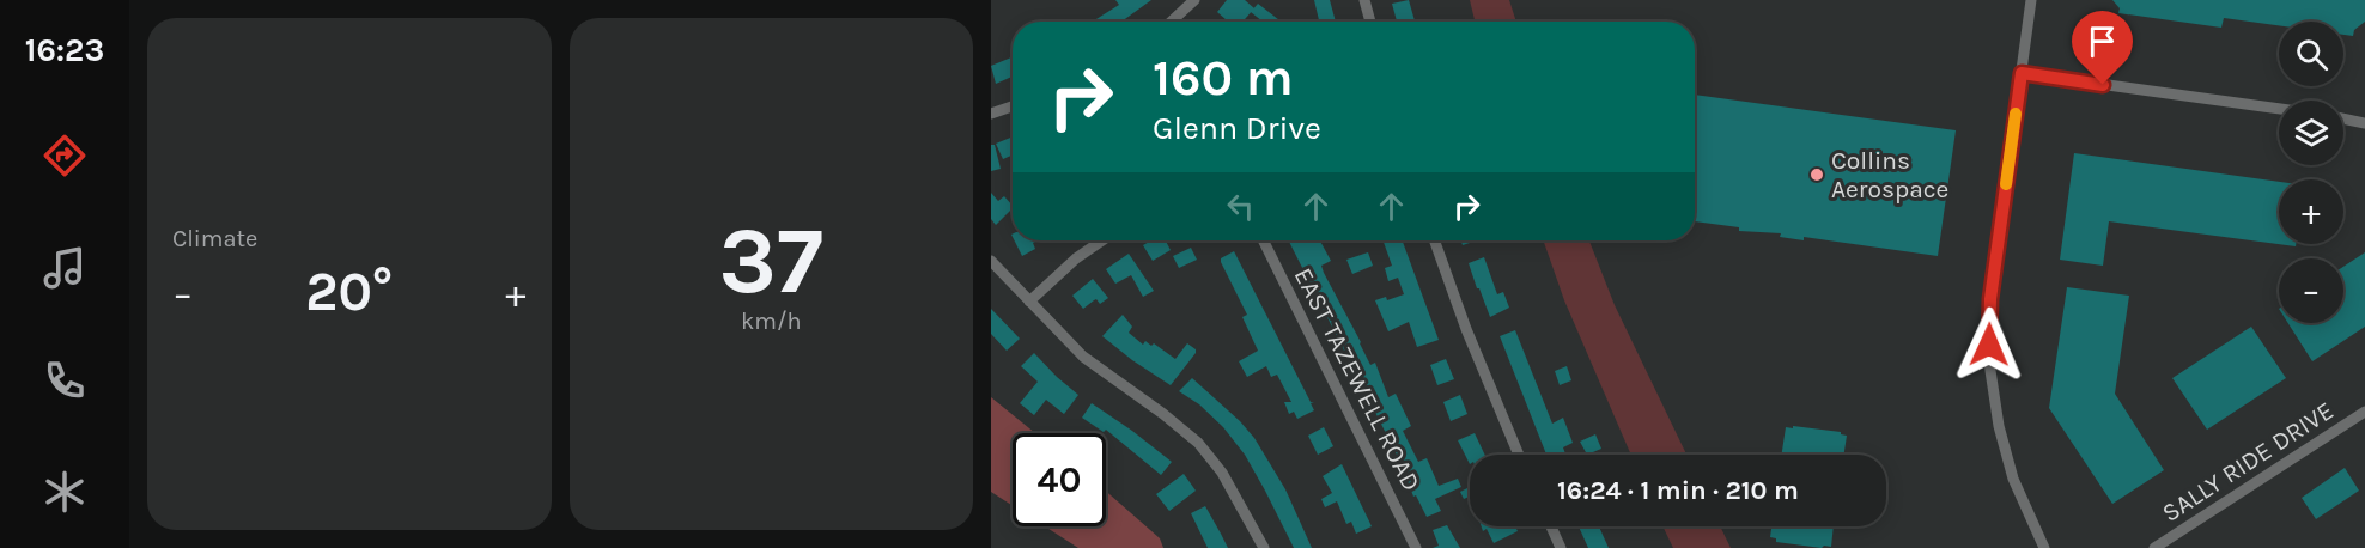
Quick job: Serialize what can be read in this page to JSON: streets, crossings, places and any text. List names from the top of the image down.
{
  "streets": {
    "street": ["EAST TAZEWELL ROAD", "SALLY RIDE DRIVE"]
  },
  "places": ["Collins Aerospace"],
  "page": {
    "tabs": "16:23",
    "tile": [
      "Climate",
      ["37", "km/h"]
    ],
    "map_buttons": ["+", "−"],
    "turn": ["160 m", "Glenn Drive"],
    "heat": ["−", "20°", "+"],
    "limit": "40",
    "trip": "16:24 · 1 min · 210 m"
  }
}
